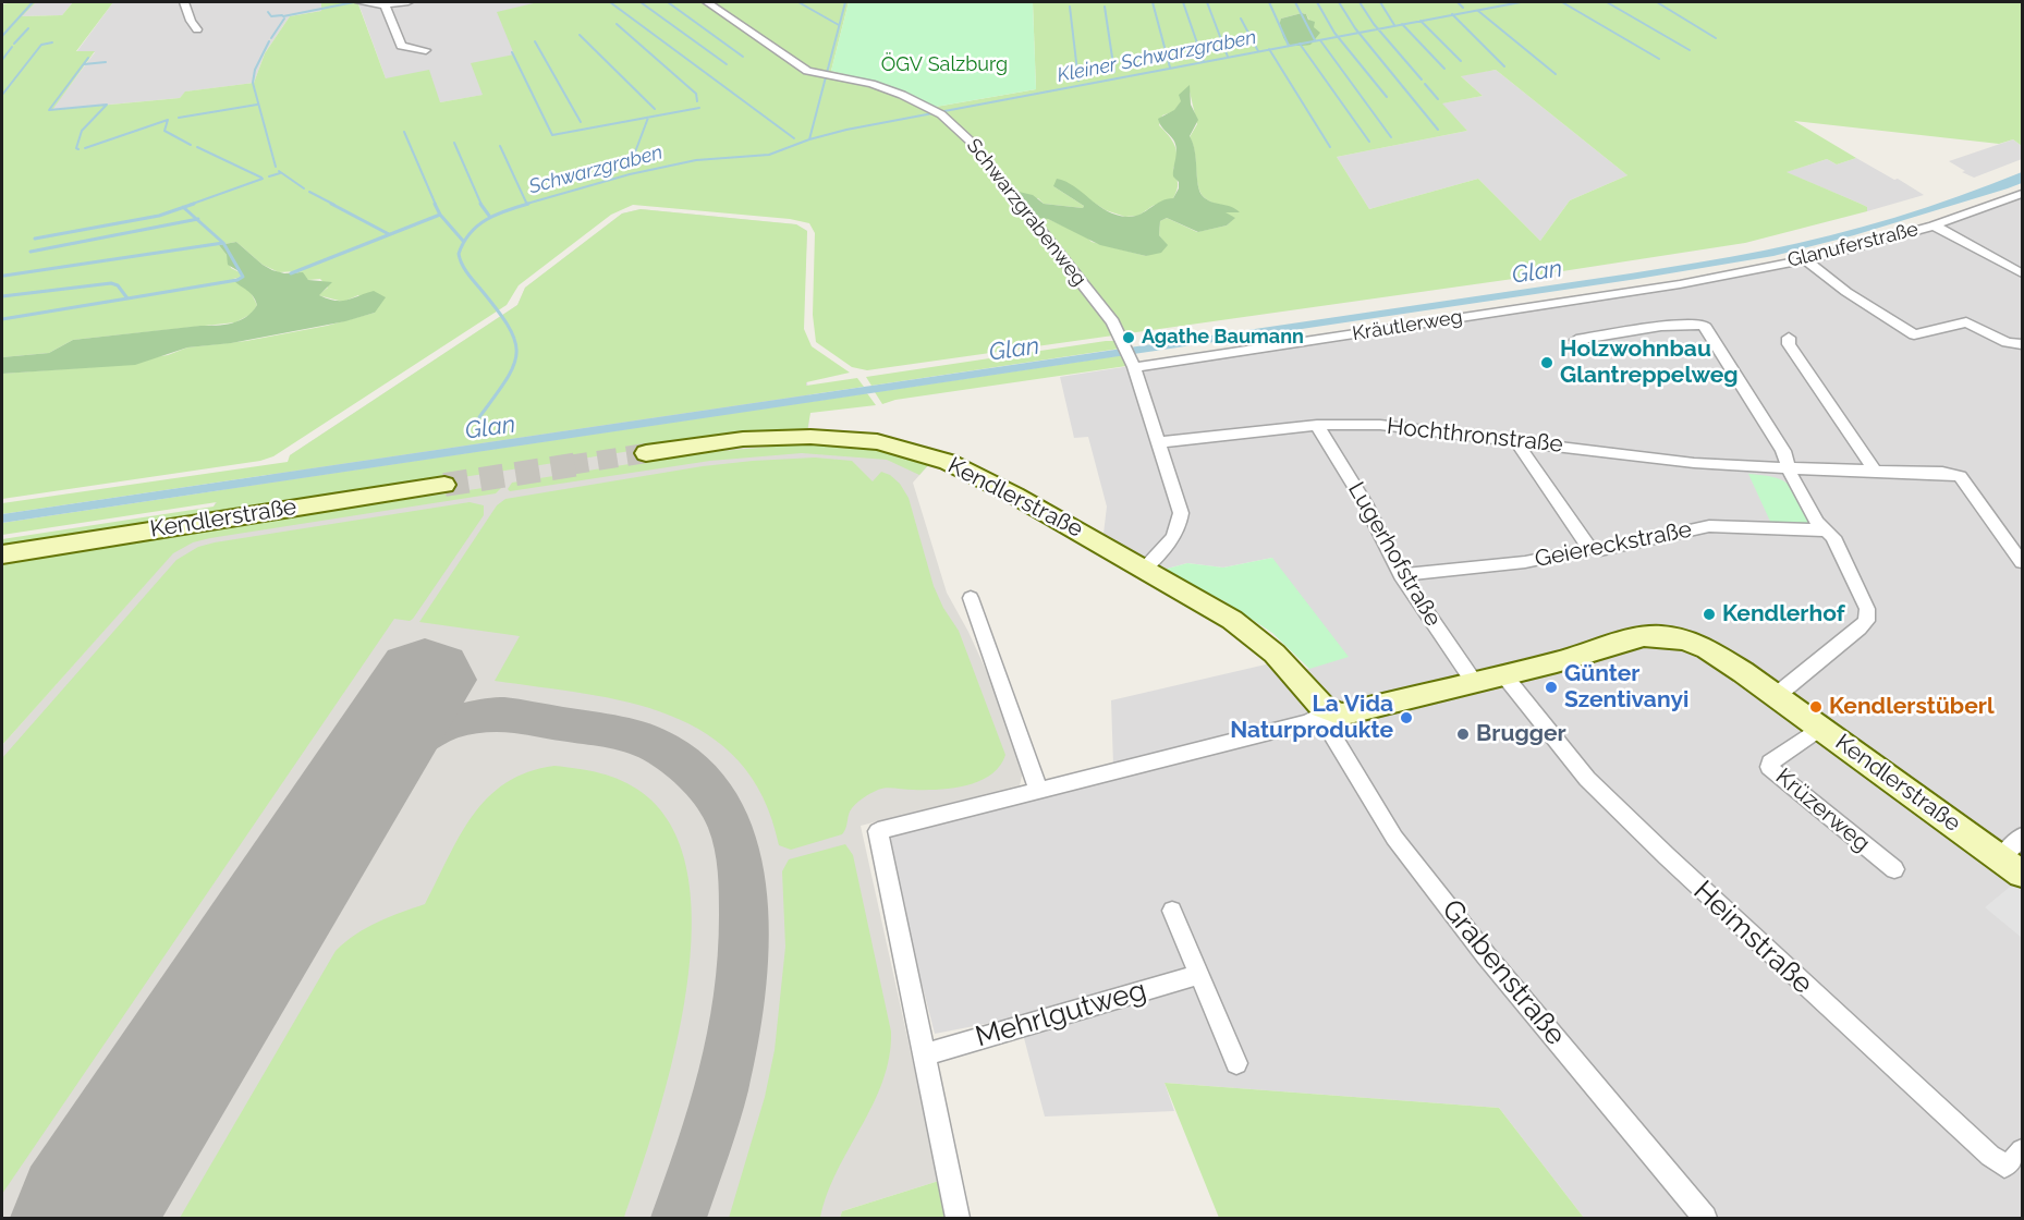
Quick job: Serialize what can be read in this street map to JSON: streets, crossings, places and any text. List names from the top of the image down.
{
  "streets": {
    "street": [
      "Schwarzgrabenweg",
      "Glanuferstraße",
      "Kräutlerweg",
      "Hochthronstraße",
      "Kendlerstraße",
      "Geiereckstraße",
      "Lugerhofstraße",
      "Krüzerweg",
      "Heimstraße",
      "Grabenstraße",
      "Mehrlgutweg"
    ]
  },
  "crossings": [
    ["Schwarzgrabenweg", "Kräutlerweg"],
    ["Glanuferstraße", "Kräutlerweg"],
    ["Hochthronstraße", "Lugerhofstraße"],
    ["Kendlerstraße", "Lugerhofstraße"],
    ["Kendlerstraße", "Krüzerweg"],
    ["Kendlerstraße", "Heimstraße"],
    ["Kendlerstraße", "Grabenstraße"],
    ["Kendlerstraße", "Mehrlgutweg"],
    ["Geiereckstraße", "Lugerhofstraße"]
  ],
  "water": ["Kleiner Schwarzgraben", "Schwarzgraben", "Glan"],
  "parks": ["ÖGV Salzburg"],
  "places": [
    "Agathe Baumann",
    "Holzwohnbau Glantreppelweg",
    "Kendlerhof",
    "Günter Szentivanyi",
    "Kendlerstüberl",
    "La Vida Naturprodukte",
    "Brugger"
  ]
}
